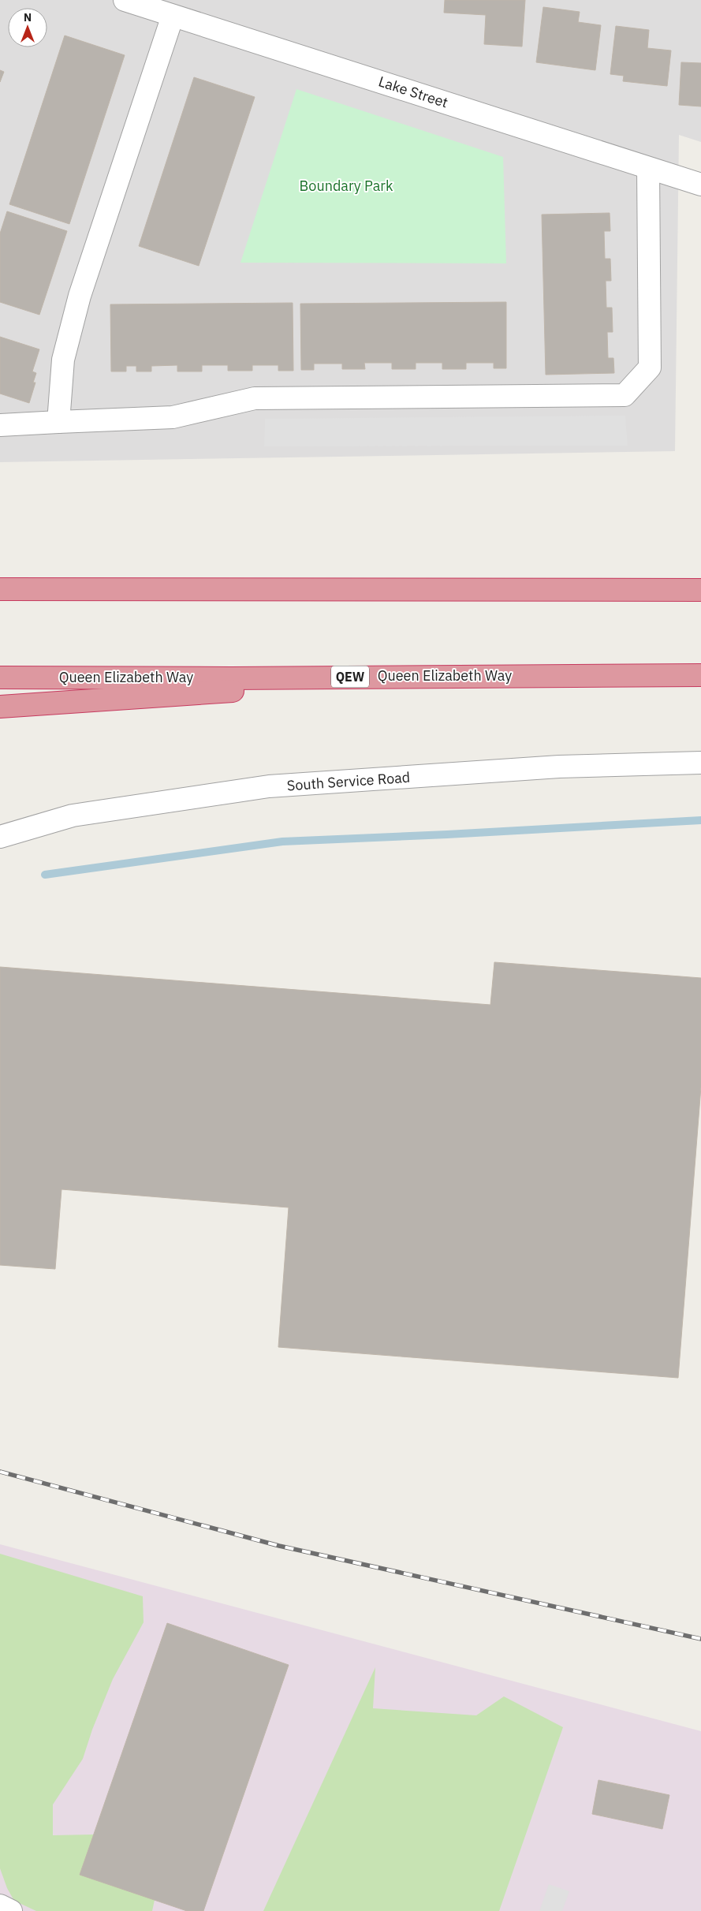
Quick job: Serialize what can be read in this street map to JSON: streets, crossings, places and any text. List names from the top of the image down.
{
  "streets": {
    "highway": ["Queen Elizabeth Way", "QEW"],
    "street": ["Lake Street", "South Service Road"]
  },
  "parks": ["Boundary Park"],
  "north": "top"
}
